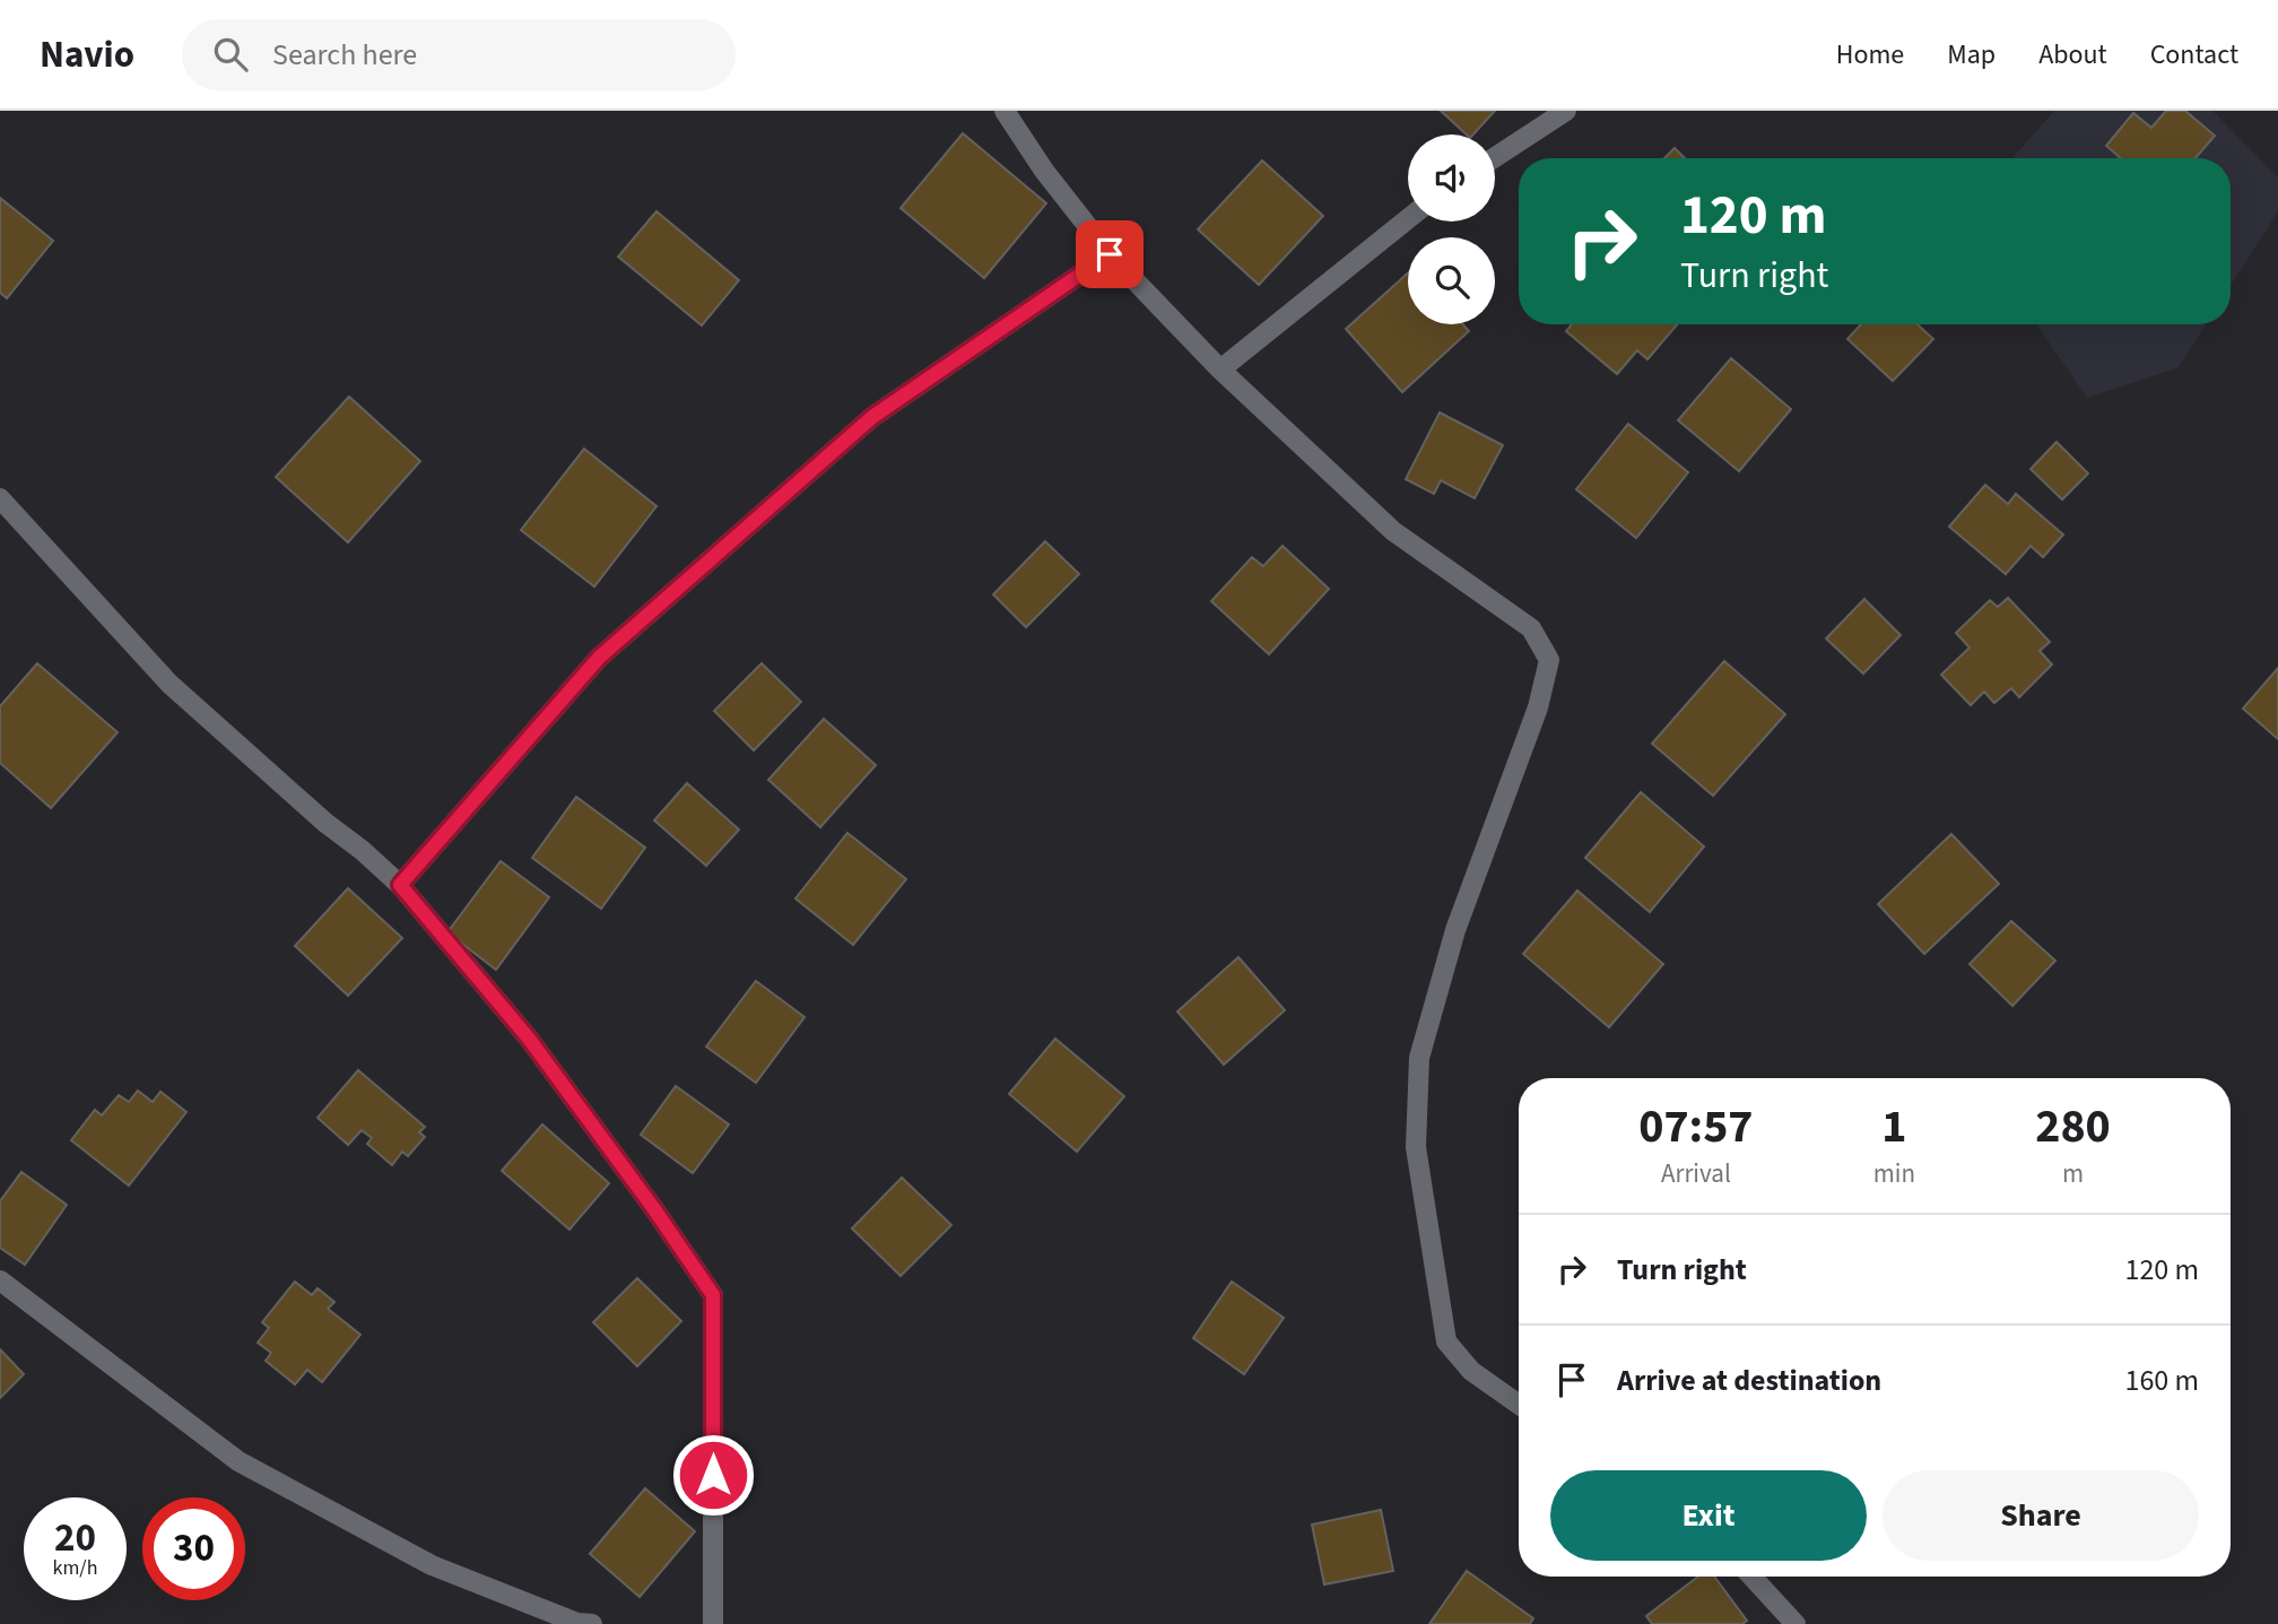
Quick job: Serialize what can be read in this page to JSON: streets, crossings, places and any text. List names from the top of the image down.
{
  "page": {
    "header": "Navio",
    "search": "Search here",
    "nav": [
      "Home",
      "Map",
      "About",
      "Contact"
    ],
    "turn": ["120 m", "Turn right"],
    "eta": [
      "07:57",
      "Arrival",
      "1",
      "min",
      "280",
      "m"
    ],
    "list": [
      {
        "name": "Turn right",
        "value": "120 m"
      },
      {
        "name": "Arrive at destination",
        "value": "160 m"
      }
    ],
    "buttons": ["Exit", "Share"],
    "speed": "20 km/h",
    "limit": "30"
  }
}
